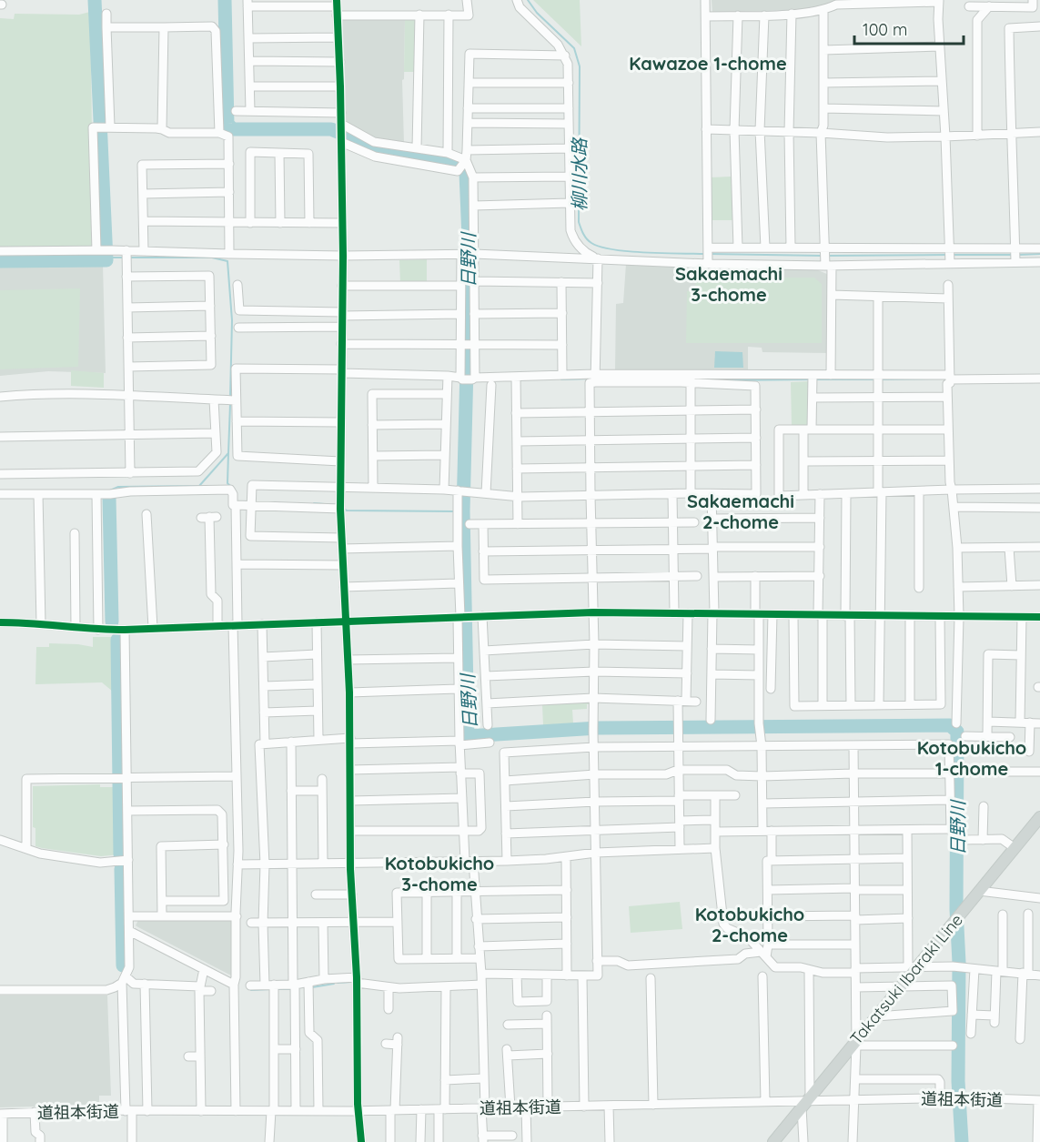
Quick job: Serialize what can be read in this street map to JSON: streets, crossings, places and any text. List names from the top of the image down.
{
  "streets": {
    "main road": ["Takatsuki Ibaraki Line"],
    "street": ["道祖本街道"]
  },
  "crossings": [
    ["Takatsuki Ibaraki Line", "道祖本街道"]
  ],
  "districts": [
    "Kawazoe 1-chome",
    "Sakaemachi 3-chome",
    "Sakaemachi 2-chome",
    "Kotobukicho 1-chome",
    "Kotobukicho 3-chome",
    "Kotobukicho 2-chome"
  ],
  "water": ["柳川水路", "日野川"],
  "scale_bar": "100 m"
}
